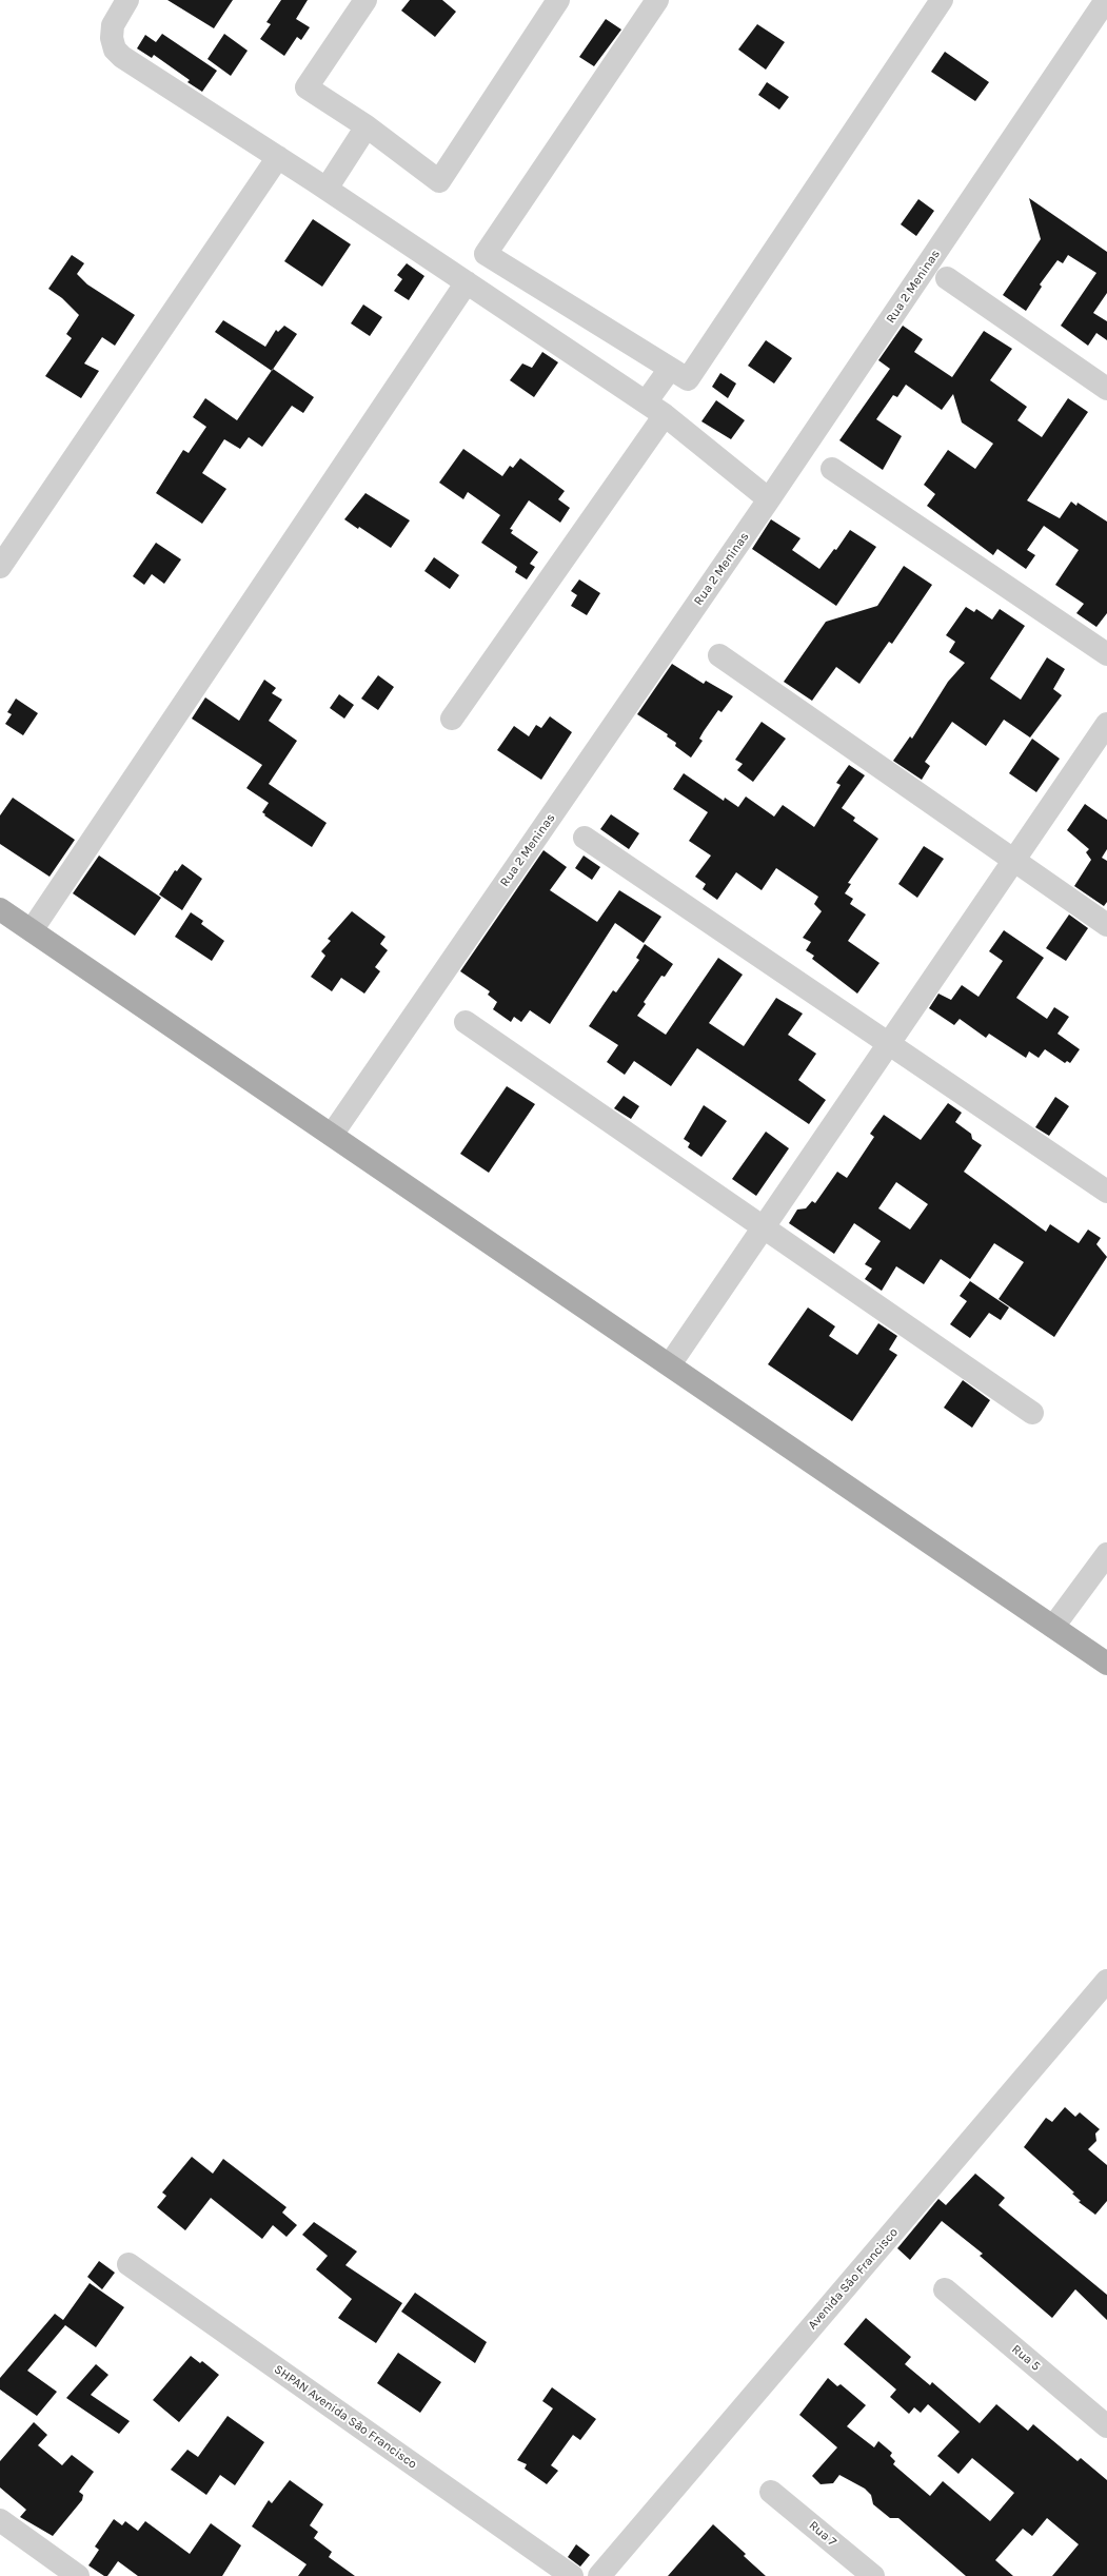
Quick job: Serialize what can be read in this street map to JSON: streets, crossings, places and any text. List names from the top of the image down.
{
  "streets": {
    "street": [
      "Rua 2 Meninas",
      "Avenida São Francisco",
      "Rua 5",
      "SHPAN Avenida São Francisco",
      "Rua 7"
    ]
  }
}
